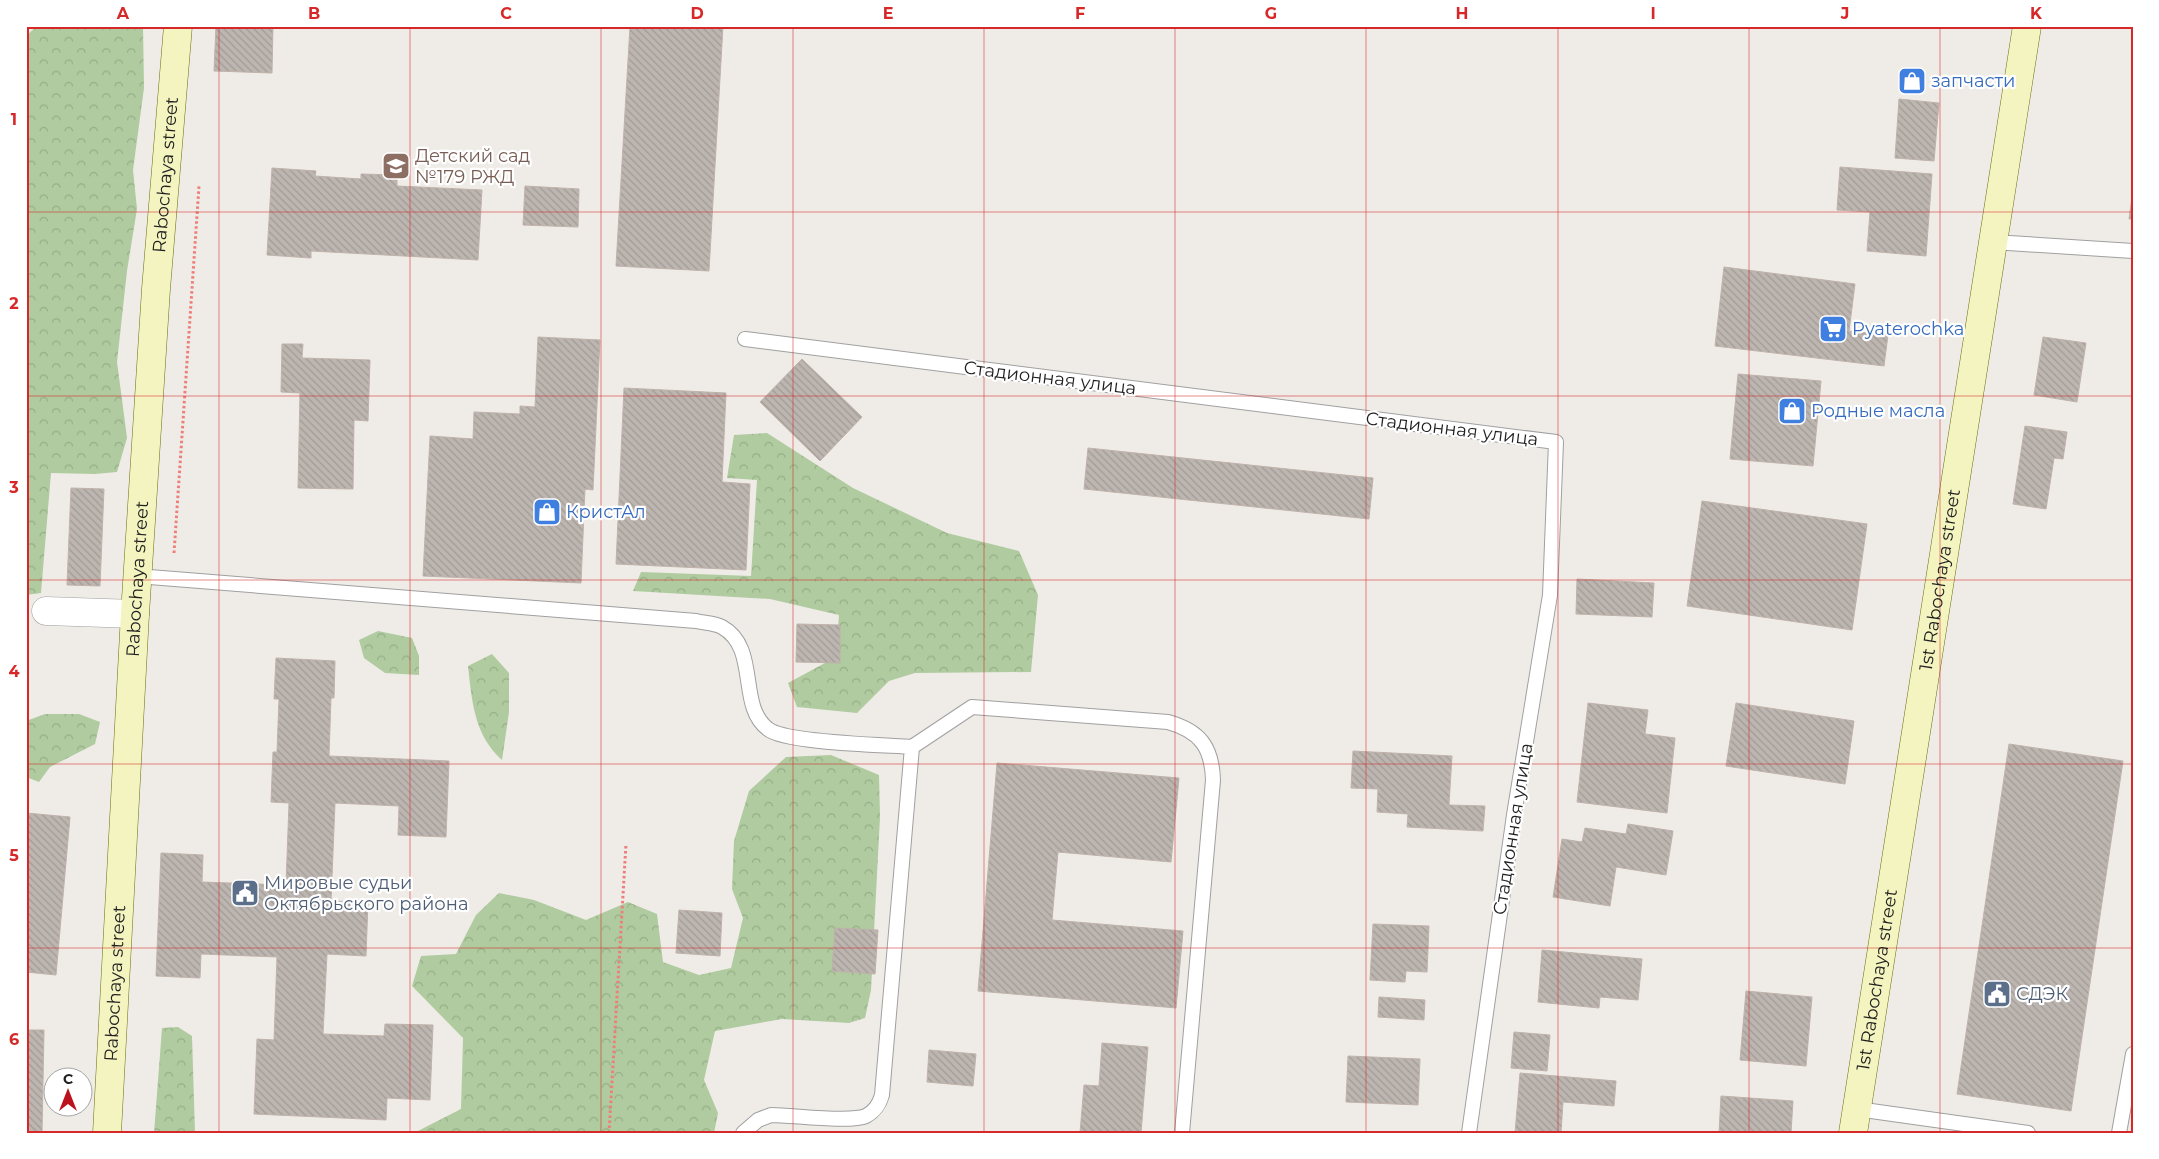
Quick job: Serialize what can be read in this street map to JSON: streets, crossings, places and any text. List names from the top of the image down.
{
  "streets": {
    "street": ["Rabochaya street", "1st Rabochaya street"],
    "lane": ["Стадионная улица"]
  },
  "places": {
    "shop": ["запчасти", "Родные масла", "КристАл"],
    "school or university": ["Детский сад №179 РЖД"],
    "supermarket": ["Pyaterochka"],
    "public building": ["Мировые судьи Октябрьского района", "СДЭК"]
  },
  "north": "top",
  "grid": {
    "columns": [
      "A",
      "B",
      "C",
      "D",
      "E",
      "F",
      "G",
      "H",
      "I",
      "J",
      "K"
    ],
    "rows": [
      "1",
      "2",
      "3",
      "4",
      "5",
      "6"
    ]
  }
}
